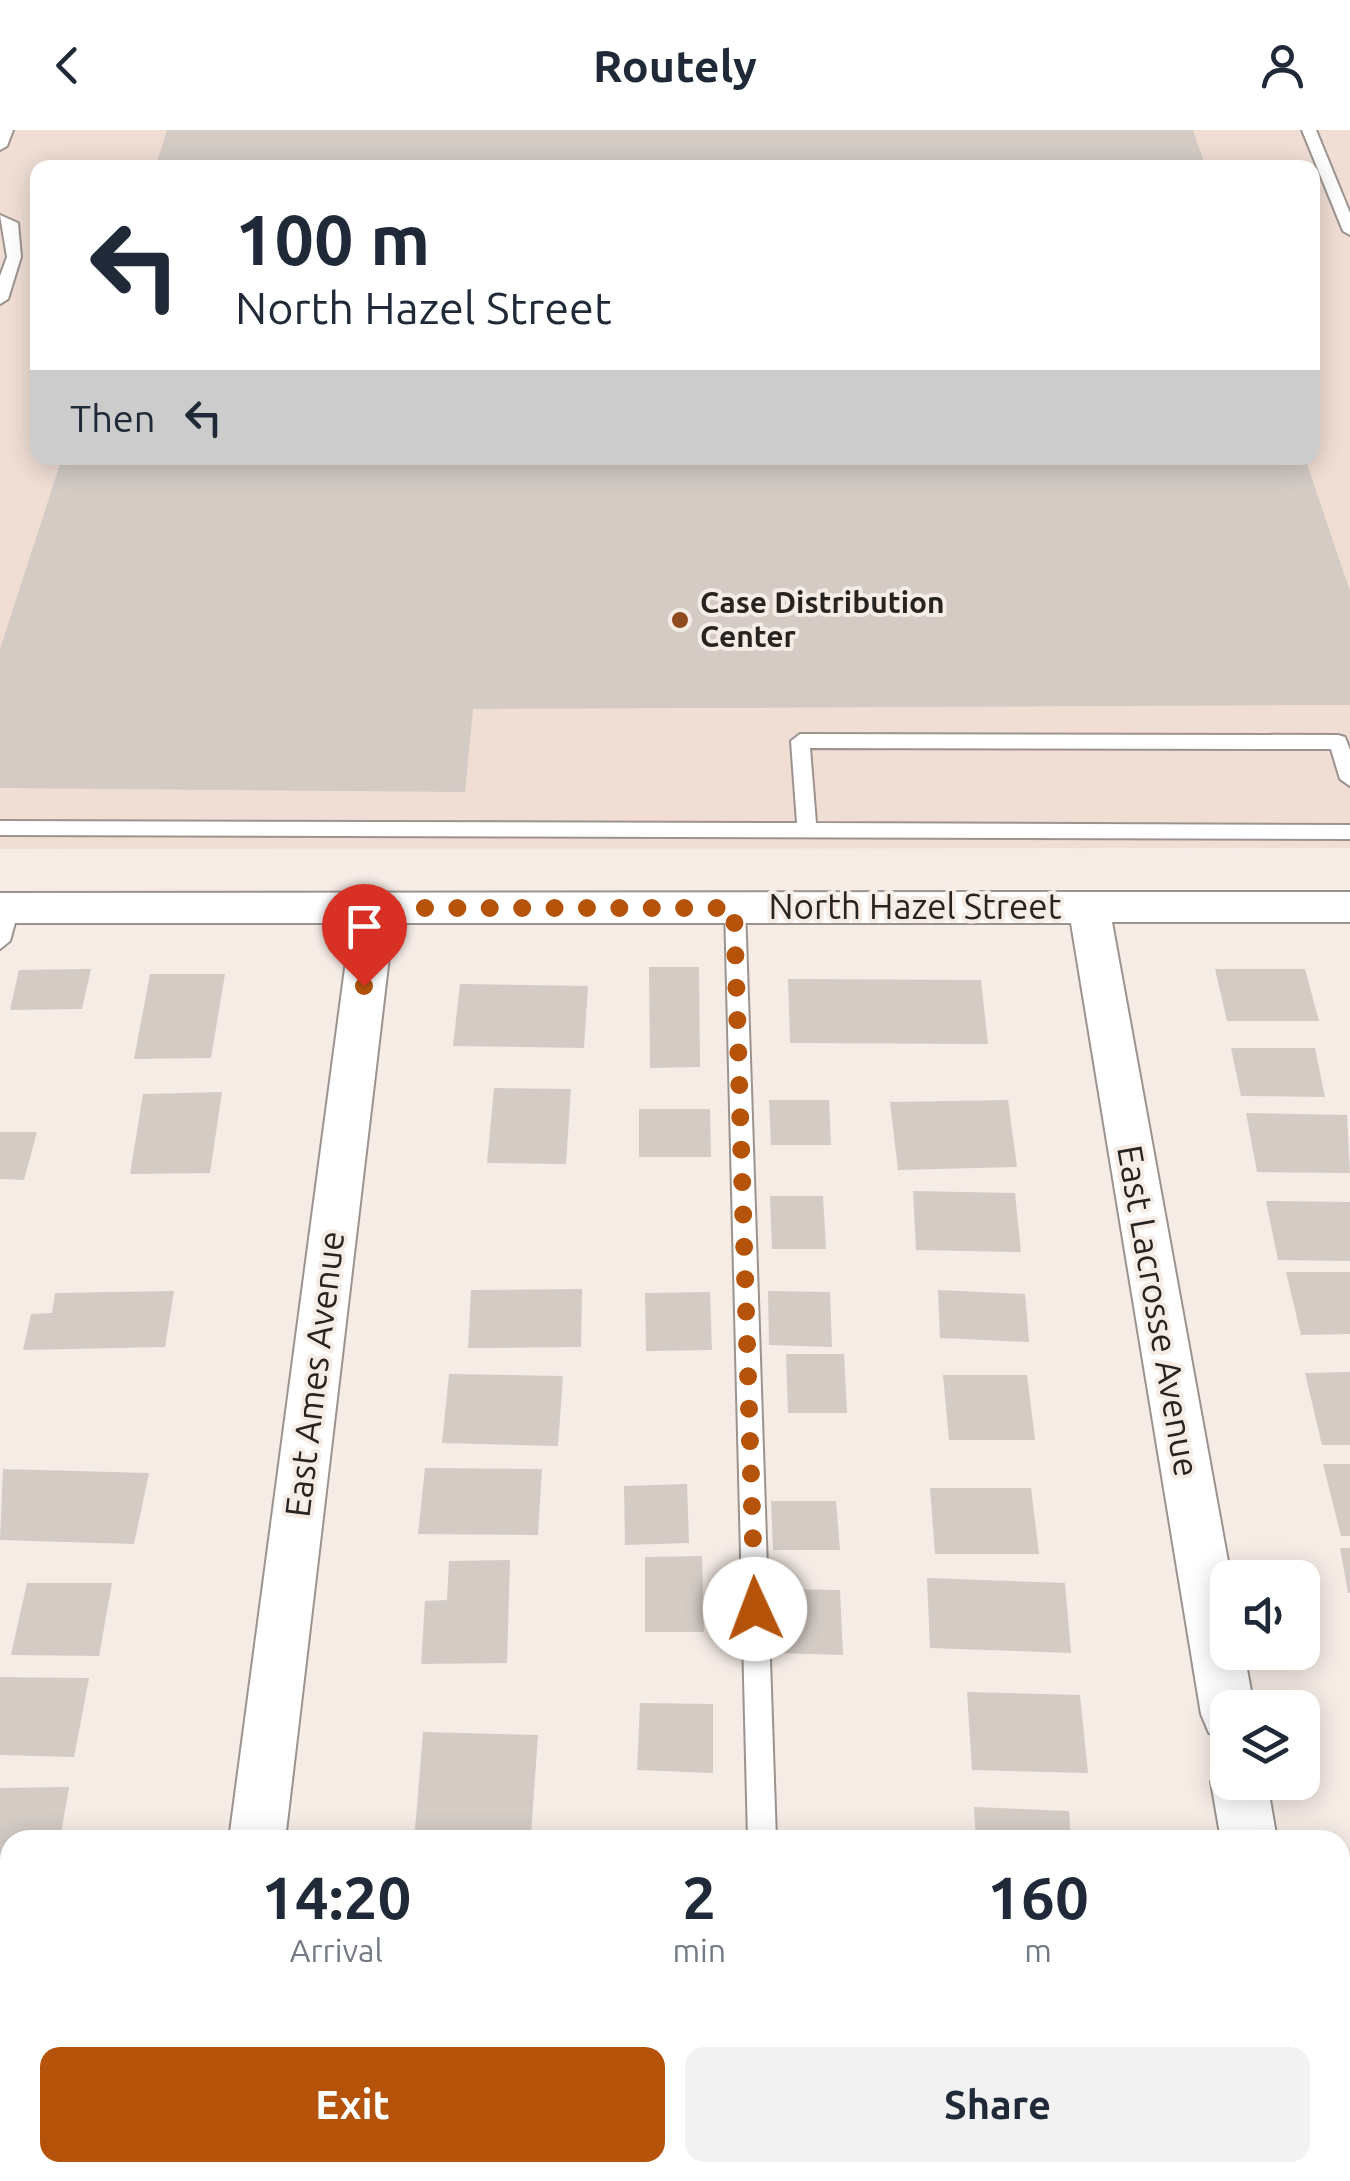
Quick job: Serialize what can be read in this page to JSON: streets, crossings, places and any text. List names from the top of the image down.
{
  "streets": {
    "street": ["North Hazel Street", "East Lacrosse Avenue", "East Ames Avenue"]
  },
  "crossings": [
    ["North Hazel Street", "East Lacrosse Avenue"],
    ["North Hazel Street", "East Ames Avenue"]
  ],
  "places": ["Case Distribution Center"],
  "page": {
    "header": "Routely",
    "turn": ["100 m", "North Hazel Street"],
    "then": "Then",
    "eta": [
      "14:20",
      "Arrival",
      "2",
      "min",
      "160",
      "m"
    ],
    "buttons": ["Exit", "Share"]
  }
}
